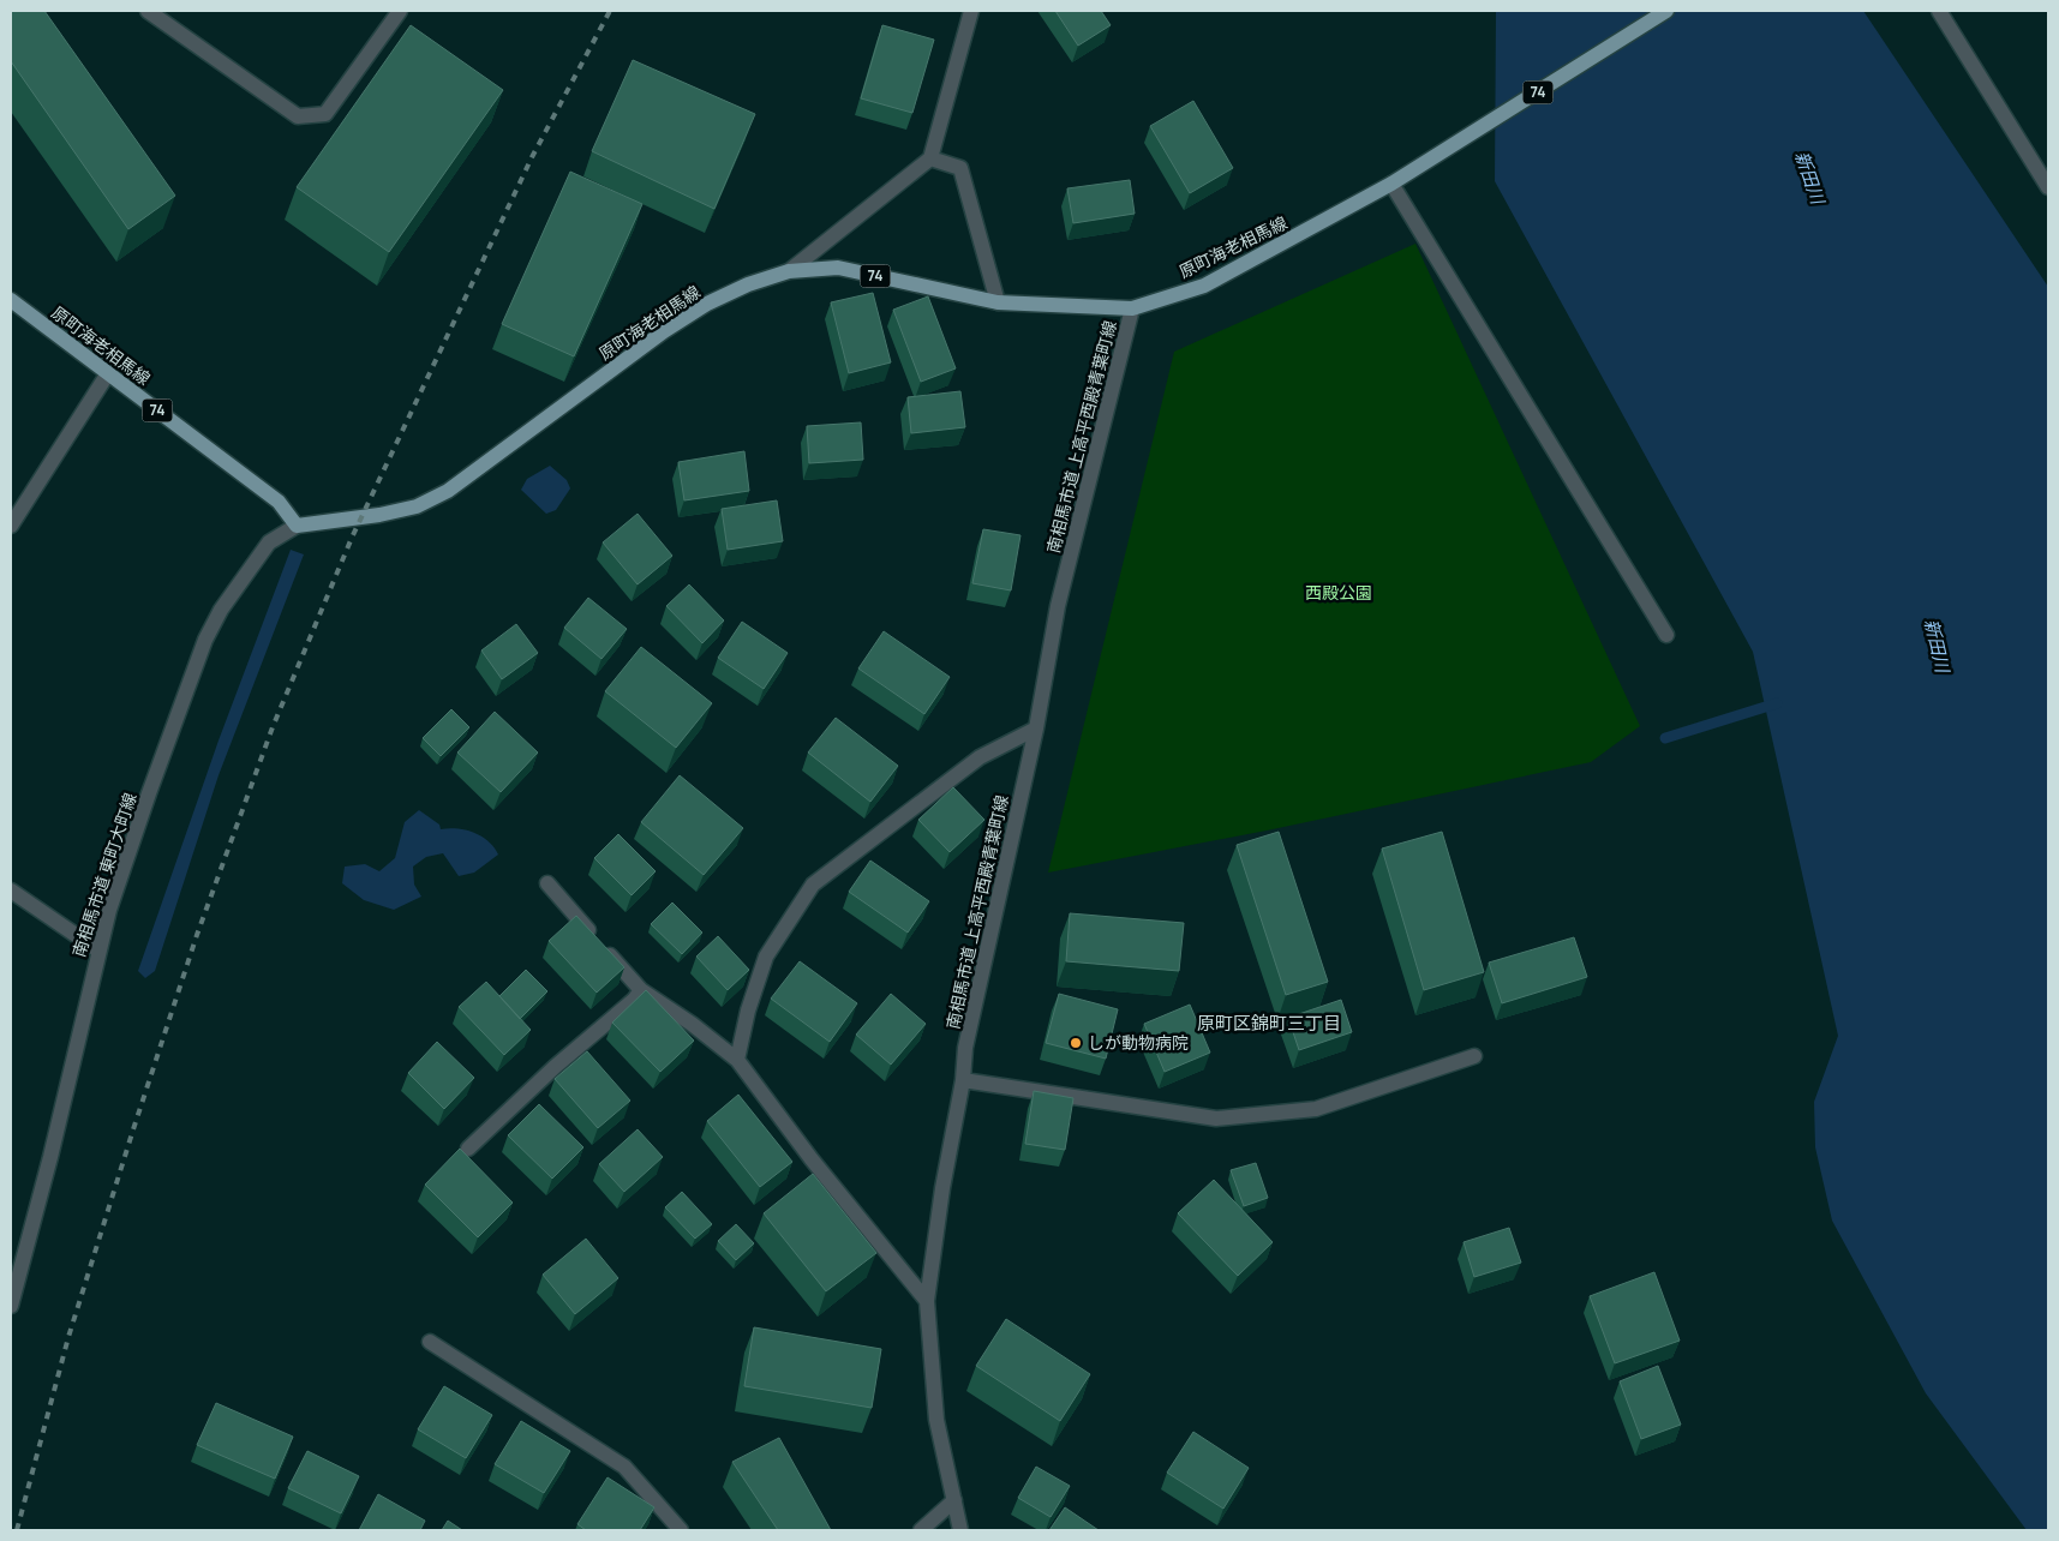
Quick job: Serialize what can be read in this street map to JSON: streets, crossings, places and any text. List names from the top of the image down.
{
  "streets": {
    "main road": ["74", "原町海老相馬線"],
    "street": ["南相馬市道 上高平西殿青葉町線", "南相馬市道 東町大町線"]
  },
  "crossings": [
    ["原町海老相馬線", "南相馬市道 上高平西殿青葉町線"],
    ["原町海老相馬線", "南相馬市道 東町大町線"]
  ],
  "districts": ["原町区錦町三丁目"],
  "water": ["新田川"],
  "parks": ["西殿公園"],
  "places": ["しが動物病院"]
}
